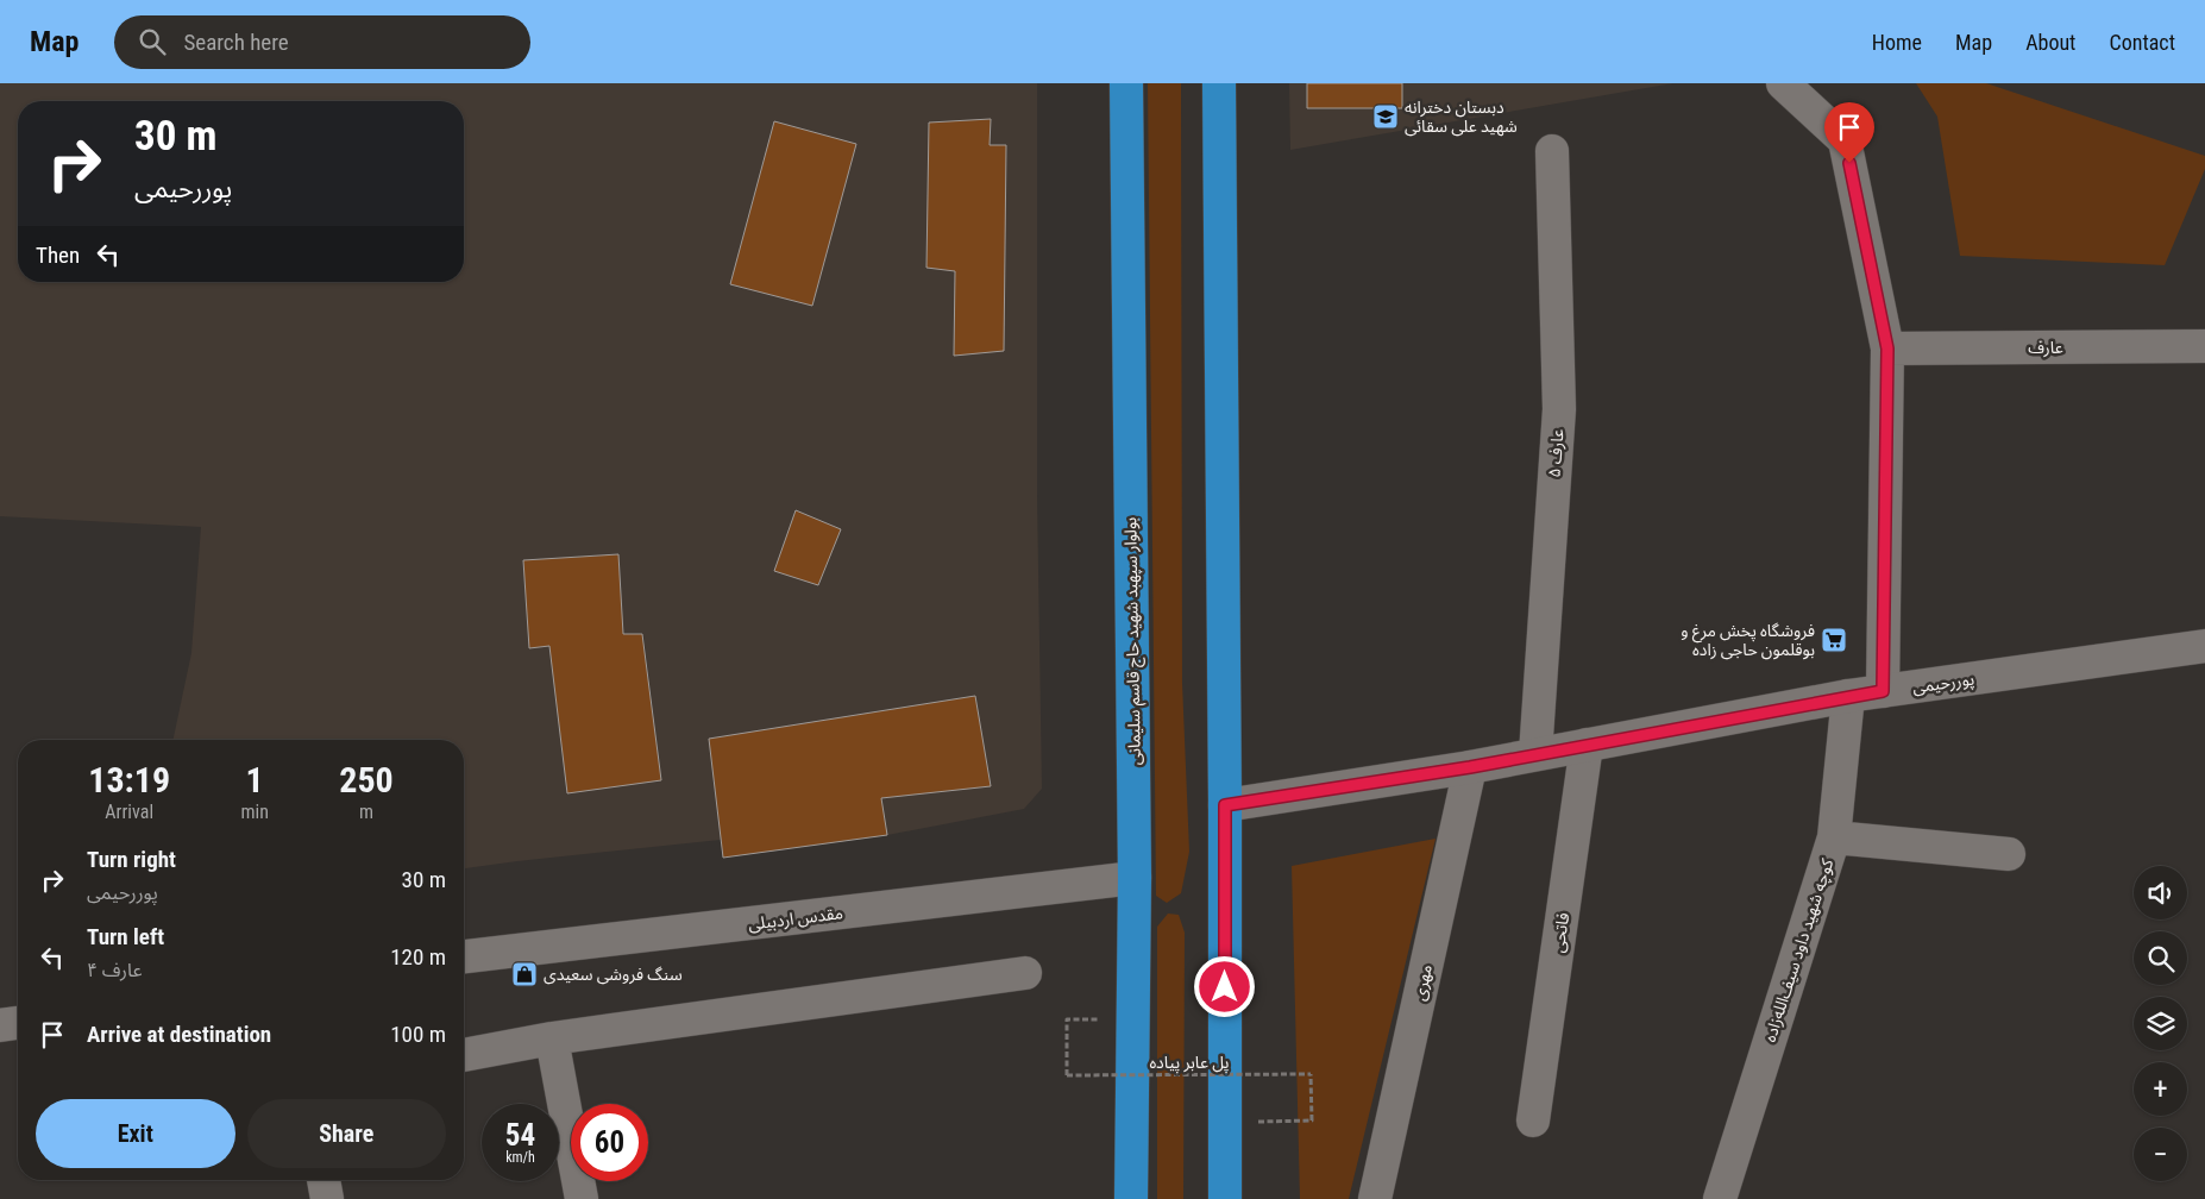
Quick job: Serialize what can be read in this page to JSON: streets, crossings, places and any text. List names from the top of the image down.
{
  "streets": {
    "main road": ["بولوار سپهبد شهید حاج قاسم سلیمانی"],
    "street": [
      "عارف",
      "عارف ۵",
      "پوررحیمی",
      "مقدس اردبیلی",
      "فاتحی",
      "کوچه شهید داود سیف‌الله‌زاده",
      "مهری"
    ],
    "path": ["پل عابر پیاده"]
  },
  "crossings": [
    ["عارف ۵", "پوررحیمی"],
    ["بولوار سپهبد شهید حاج قاسم سلیمانی", "مقدس اردبیلی"],
    ["پوررحیمی", "فاتحی"],
    ["پوررحیمی", "کوچه شهید داود سیف‌الله‌زاده"],
    ["پوررحیمی", "مهری"]
  ],
  "places": {
    "school or university": ["دبستان دخترانه شهید علی سقائی"],
    "supermarket": ["فروشگاه پخش مرغ و بوقلمون حاجی زاده"],
    "shop": ["سنگ فروشی سعیدی"]
  },
  "page": {
    "header": "Map",
    "search": "Search here",
    "nav": [
      "Home",
      "Map",
      "About",
      "Contact"
    ],
    "turn": ["30 m", "پوررحیمی"],
    "then": "Then",
    "eta": [
      "13:19",
      "Arrival",
      "1",
      "min",
      "250",
      "m"
    ],
    "list": [
      {
        "name": "Turn right",
        "note": "پوررحیمی",
        "value": "30 m"
      },
      {
        "name": "Turn left",
        "note": "عارف ۴",
        "value": "120 m"
      },
      {
        "name": "Arrive at destination",
        "value": "100 m"
      }
    ],
    "map_buttons": ["+", "−"],
    "buttons": ["Exit", "Share"],
    "speed": "54 km/h",
    "limit": "60"
  }
}
